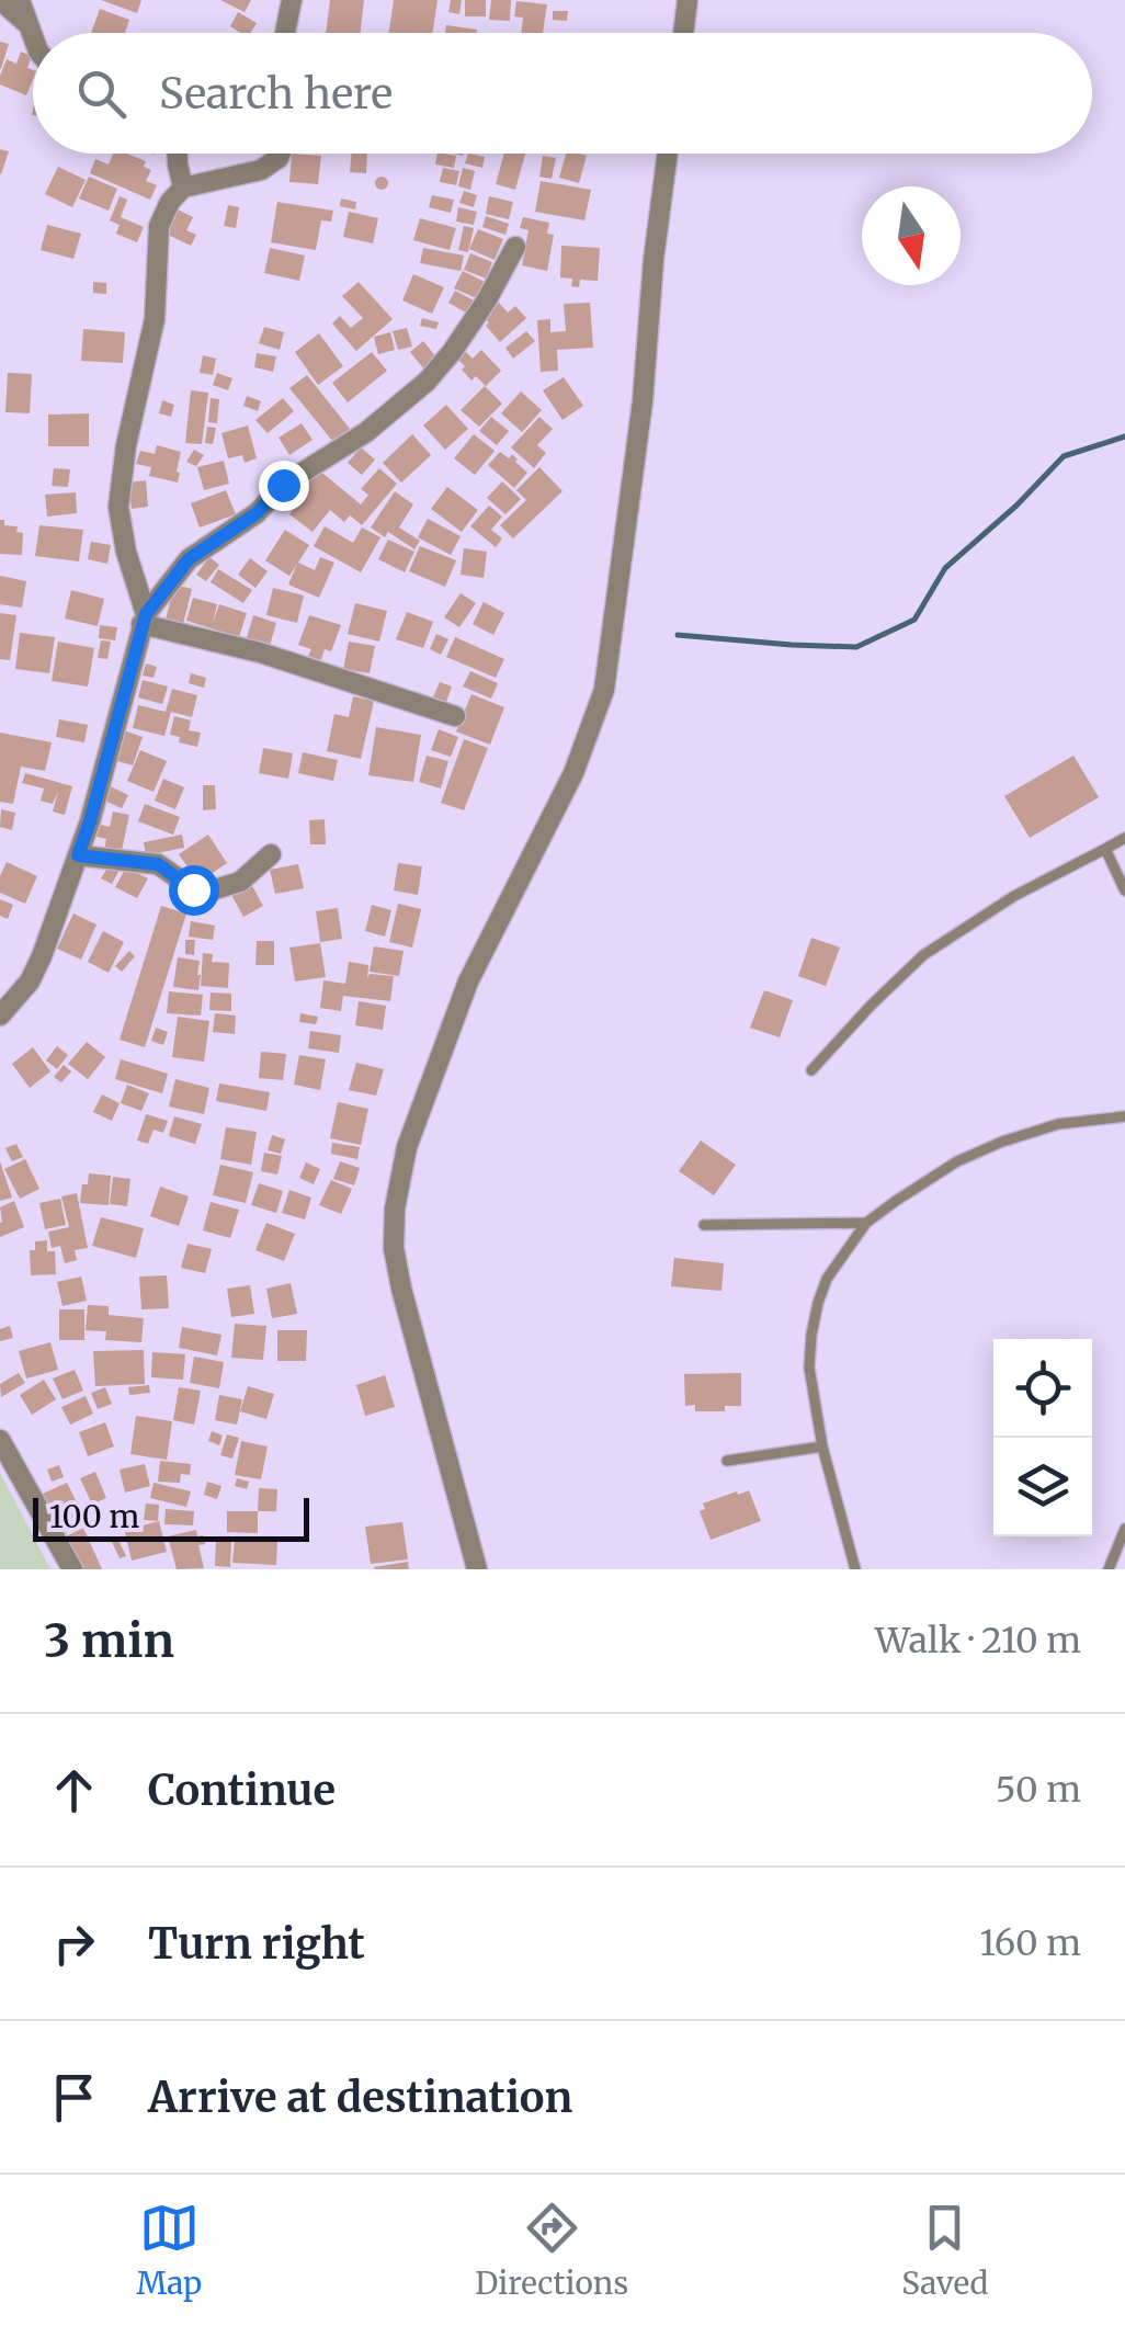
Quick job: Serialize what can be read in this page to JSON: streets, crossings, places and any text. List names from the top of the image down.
{
  "scale_bar": "100 m",
  "north": "bottom",
  "page": {
    "search": "Search here",
    "scale": "100 m",
    "heading": ["3 min", "Walk · 210 m"],
    "list": [
      ["Continue", "50 m"],
      ["Turn right", "160 m"],
      "Arrive at destination"
    ],
    "nav": ["Map", "Directions", "Saved"]
  }
}
